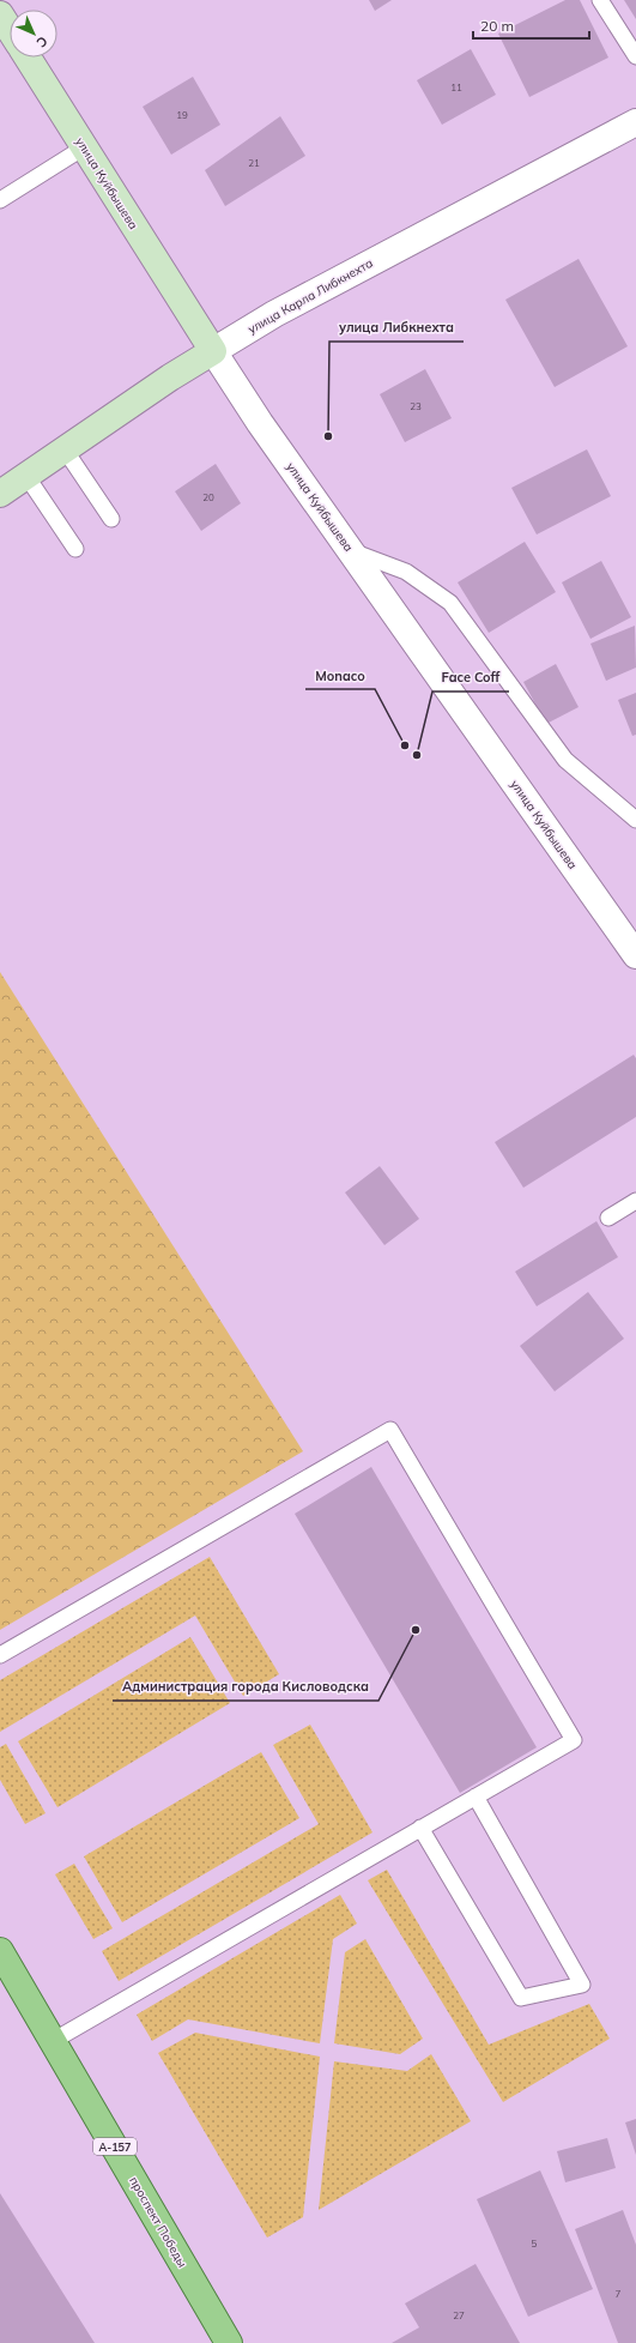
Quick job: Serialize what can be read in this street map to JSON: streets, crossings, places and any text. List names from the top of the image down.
{
  "streets": {
    "main road": [
      "улица Куйбышева",
      "улица Карла Либкнехта",
      "А-157",
      "проспект Победы"
    ]
  },
  "crossings": [
    ["улица Куйбышева", "улица Карла Либкнехта"]
  ],
  "places": [
    "улица Либкнехта",
    "Monaco",
    "Face Coff",
    "Администрация города Кисловодска"
  ],
  "house_numbers": [
    "11",
    "19",
    "21",
    "23",
    "20",
    "5",
    "7",
    "27"
  ],
  "scale_bar": "20 m",
  "north": "bottom right"
}
